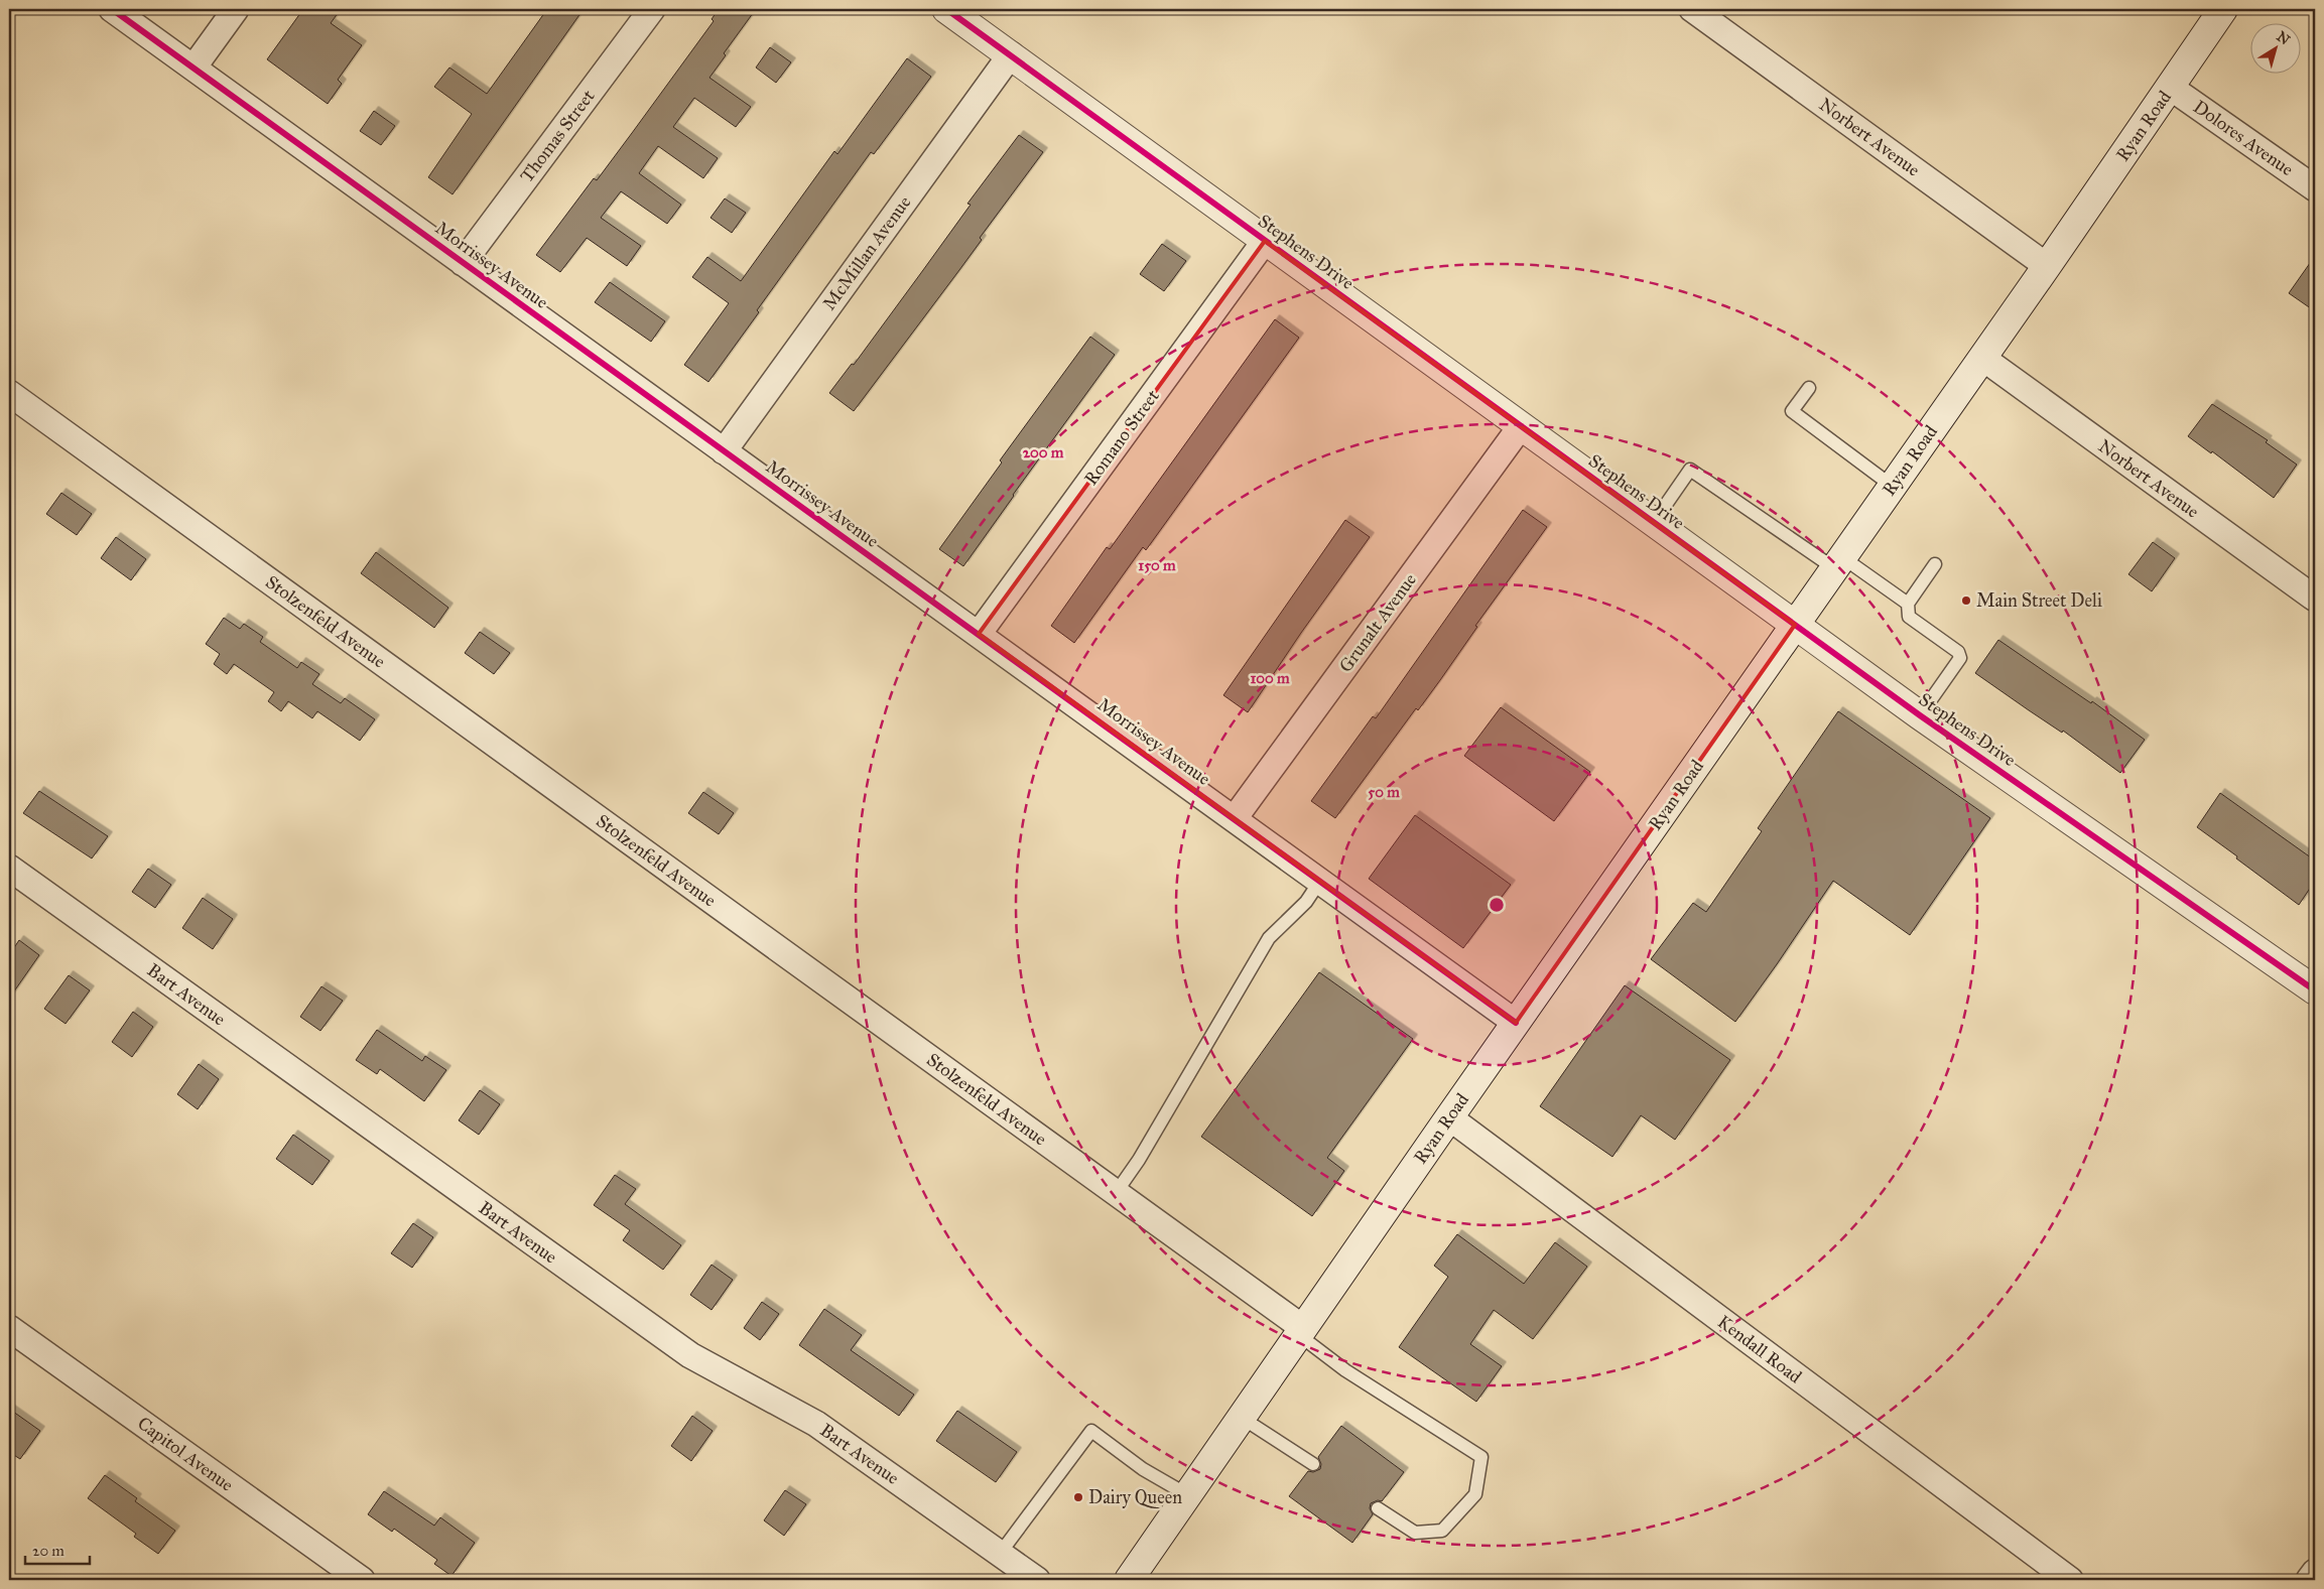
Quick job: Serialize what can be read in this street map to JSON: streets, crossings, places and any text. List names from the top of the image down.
{
  "streets": {
    "main road": ["Ryan Road", "Stephens Drive"],
    "street": [
      "Thomas Street",
      "Norbert Avenue",
      "Dolores Avenue",
      "McMillan Avenue",
      "Morrissey Avenue",
      "Romano Street",
      "Stolzenfeld Avenue",
      "Grunalt Avenue",
      "Bart Avenue",
      "Kendall Road",
      "Capitol Avenue"
    ]
  },
  "crossings": [
    ["Ryan Road", "Norbert Avenue"],
    ["Ryan Road", "Dolores Avenue"],
    ["Ryan Road", "Stephens Drive"],
    ["Ryan Road", "Morrissey Avenue"],
    ["Ryan Road", "Stolzenfeld Avenue"],
    ["Ryan Road", "Kendall Road"],
    ["Thomas Street", "Morrissey Avenue"],
    ["Stephens Drive", "McMillan Avenue"],
    ["Stephens Drive", "Romano Street"],
    ["Stephens Drive", "Grunalt Avenue"],
    ["McMillan Avenue", "Morrissey Avenue"],
    ["Morrissey Avenue", "Romano Street"],
    ["Morrissey Avenue", "Grunalt Avenue"]
  ],
  "places": ["Main Street Deli", "Dairy Queen"],
  "scale_bar": "20 m",
  "north": "top right",
  "rings": [
    "200 m",
    "150 m",
    "100 m",
    "50 m"
  ]
}
